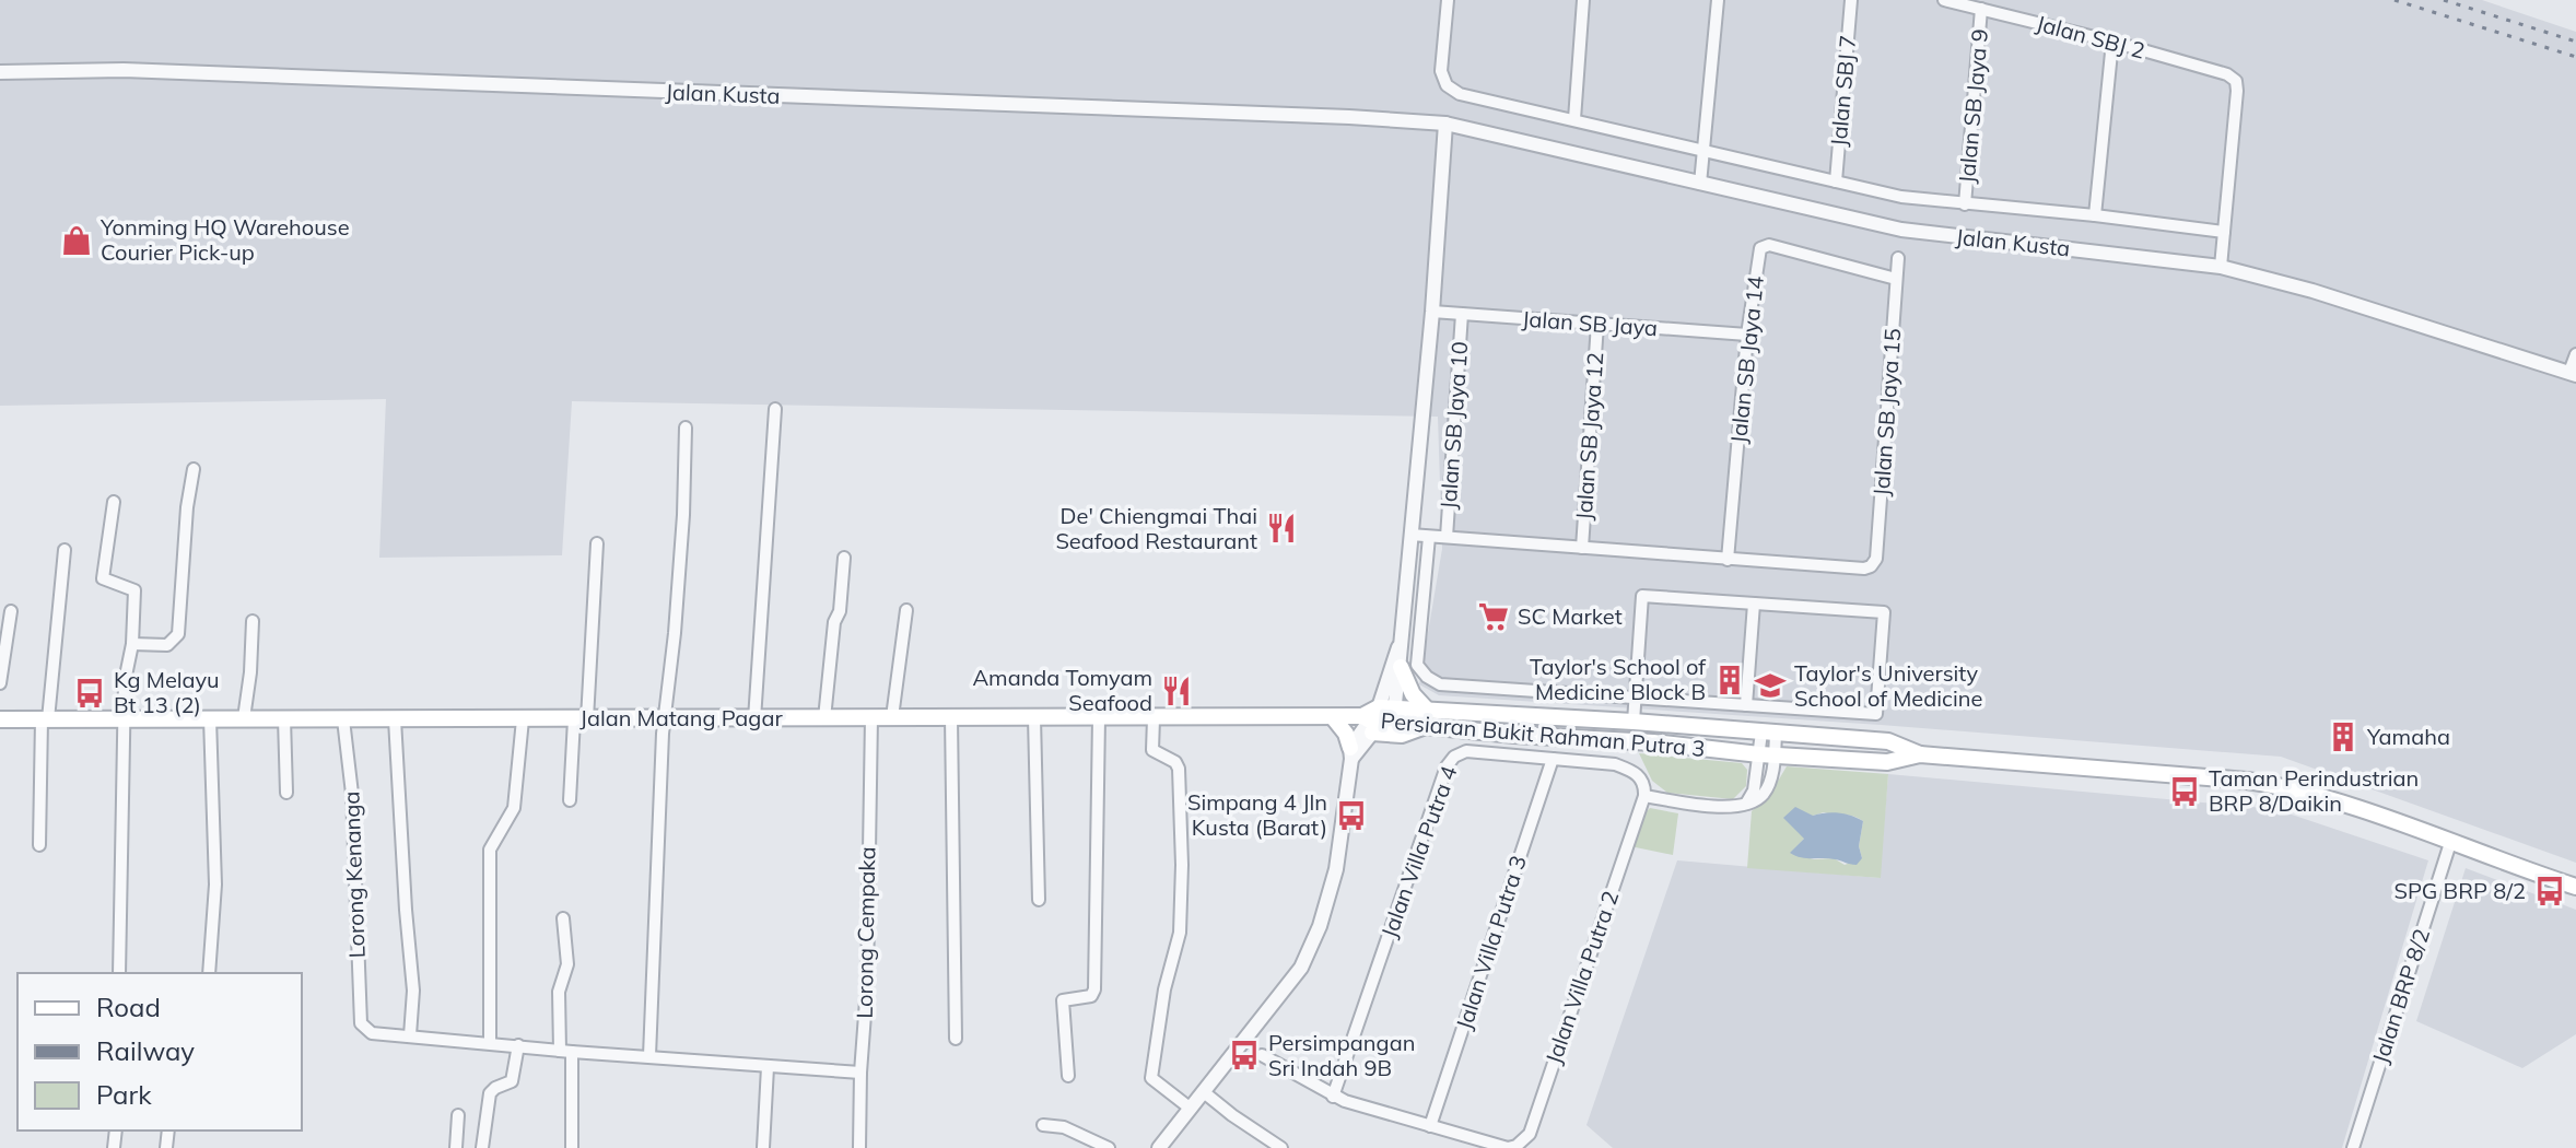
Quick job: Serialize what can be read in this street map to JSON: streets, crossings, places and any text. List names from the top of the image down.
{
  "streets": {
    "main road": ["Jalan Matang Pagar", "Persiaran Bukit Rahman Putra 3"],
    "street": [
      "Jalan SBJ 2",
      "Jalan SBJ 7",
      "Jalan Kusta",
      "Jalan SB Jaya 9",
      "Jalan SB Jaya",
      "Jalan SB Jaya 14",
      "Jalan SB Jaya 15",
      "Jalan SB Jaya 10",
      "Jalan SB Jaya 12",
      "Jalan Villa Putra 4",
      "Lorong Kenanga",
      "Lorong Cempaka",
      "Jalan Villa Putra 3",
      "Jalan Villa Putra 2",
      "Jalan BRP 8/2"
    ]
  },
  "crossings": [
    ["Jalan SBJ 2", "Jalan SB Jaya 9"],
    ["Jalan SB Jaya", "Jalan SB Jaya 14"],
    ["Jalan SB Jaya", "Jalan SB Jaya 10"],
    ["Jalan SB Jaya", "Jalan SB Jaya 12"],
    ["Jalan SB Jaya 14", "Jalan SB Jaya 15"],
    ["Jalan Matang Pagar", "Persiaran Bukit Rahman Putra 3"],
    ["Jalan Matang Pagar", "Lorong Kenanga"],
    ["Jalan Matang Pagar", "Lorong Cempaka"],
    ["Persiaran Bukit Rahman Putra 3", "Jalan BRP 8/2"],
    ["Jalan Villa Putra 4", "Jalan Villa Putra 3"],
    ["Jalan Villa Putra 4", "Jalan Villa Putra 2"],
    ["Jalan Villa Putra 3", "Jalan Villa Putra 2"]
  ],
  "places": {
    "shop": ["Yonming HQ Warehouse Courier Pick-up"],
    "restaurant": ["De' Chiengmai Thai Seafood Restaurant", "Amanda Tomyam Seafood"],
    "supermarket": ["SC Market"],
    "building": ["Taylor's School of Medicine Block B", "Yamaha"],
    "school or university": ["Taylor's University School of Medicine"],
    "bus stop": [
      "Kg Melayu Bt 13 (2)",
      "Taman Perindustrian BRP 8/Daikin",
      "Simpang 4 Jln Kusta (Barat)",
      "SPG BRP 8/2",
      "Persimpangan Sri Indah 9B"
    ]
  },
  "legend": ["Road", "Railway", "Park"]
}
